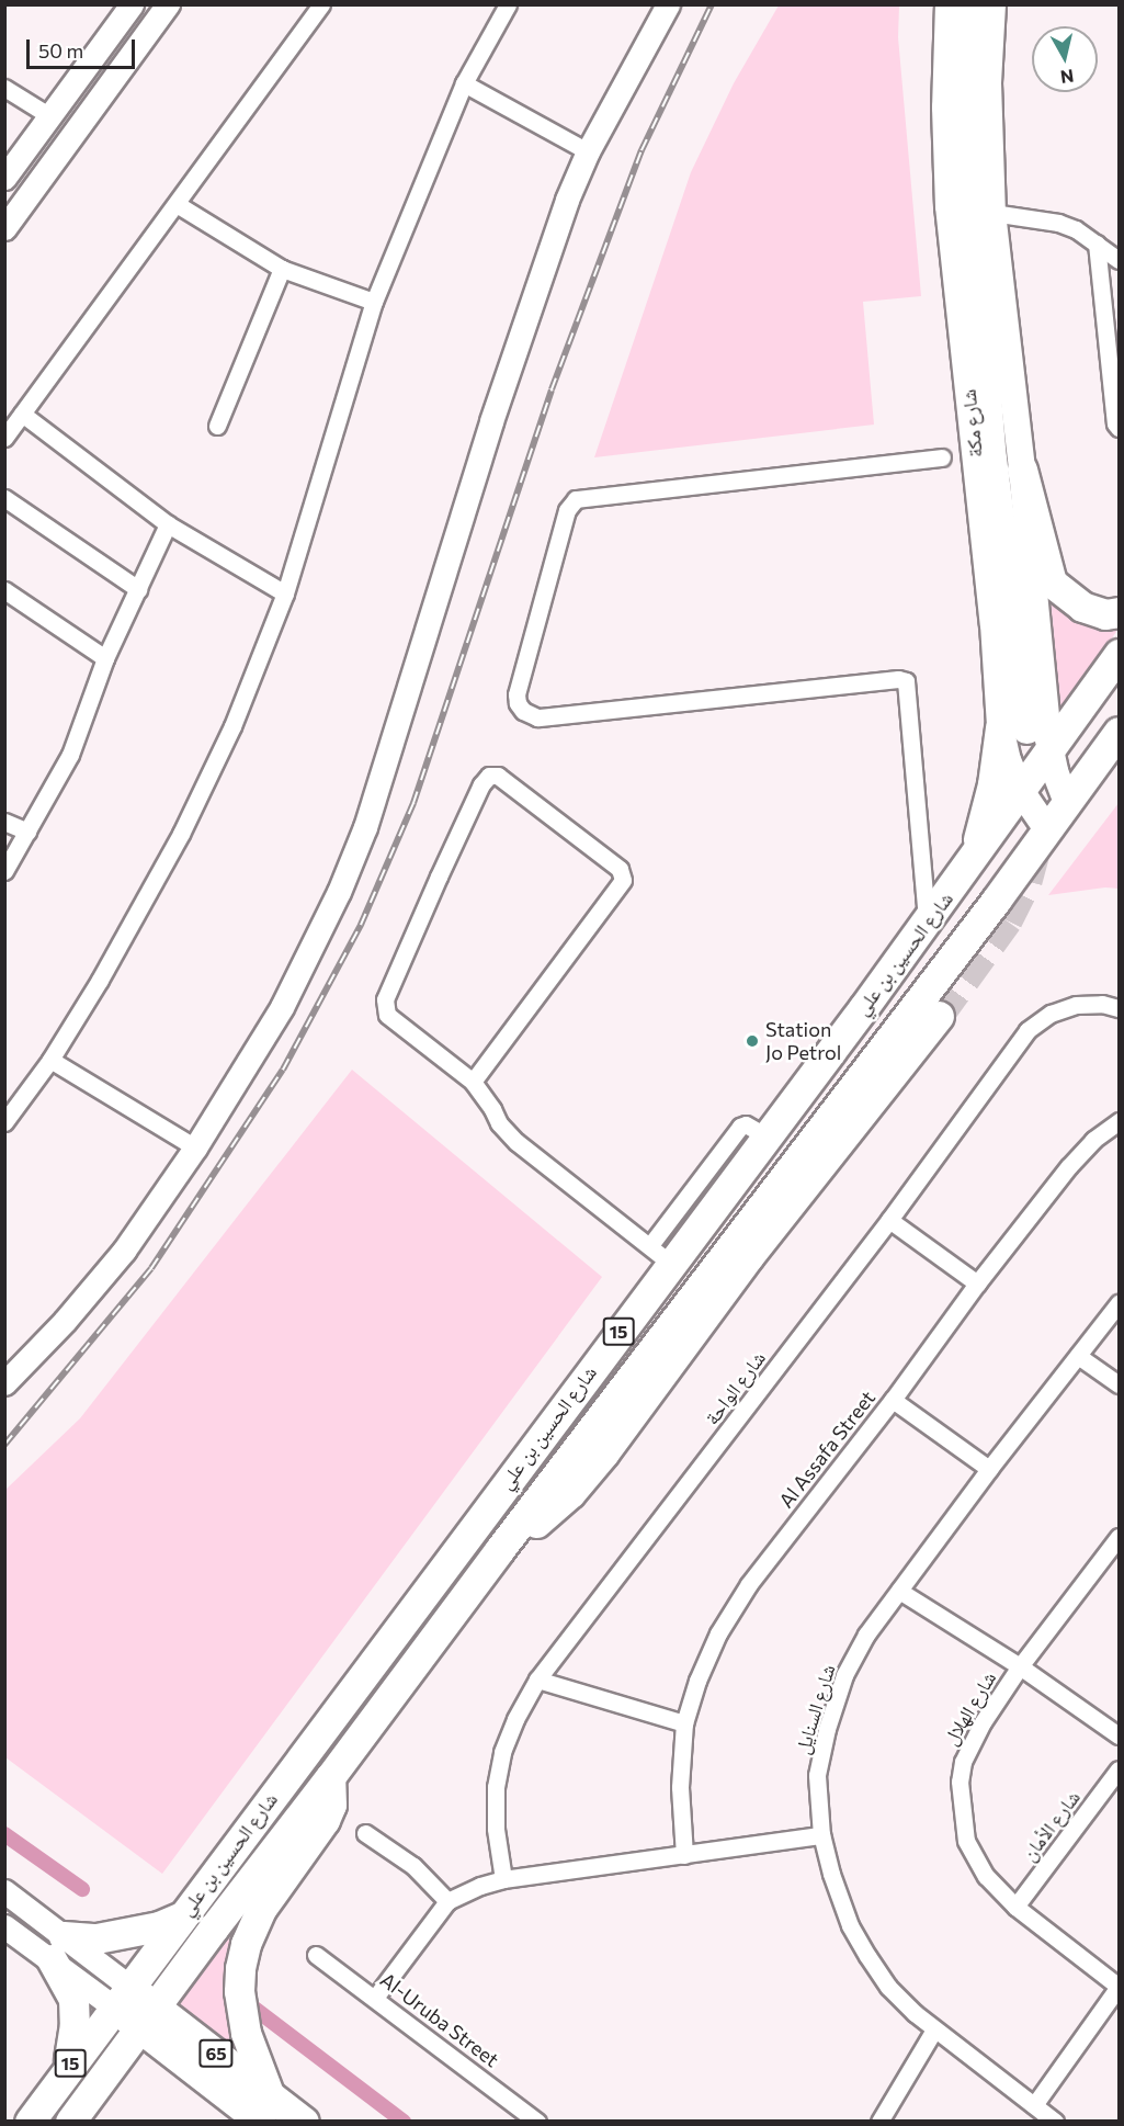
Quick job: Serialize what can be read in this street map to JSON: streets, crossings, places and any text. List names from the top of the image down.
{
  "streets": {
    "highway": ["شارع الحسين بن علي", "15", "65"],
    "main road": ["شارع مكة"],
    "street": [
      "شارع الواحة",
      "Al Assafa Street",
      "شارع الهلال",
      "شارع السنايل",
      "شارع الأمان",
      "Al-Uruba Street"
    ]
  },
  "crossings": [
    ["شارع مكة", "شارع الحسين بن علي"],
    ["شارع الحسين بن علي", "15"],
    ["شارع الحسين بن علي", "65"],
    ["15", "65"],
    ["شارع الهلال", "شارع الأمان"]
  ],
  "places": ["Station Jo Petrol"],
  "scale_bar": "50 m",
  "north": "bottom"
}
